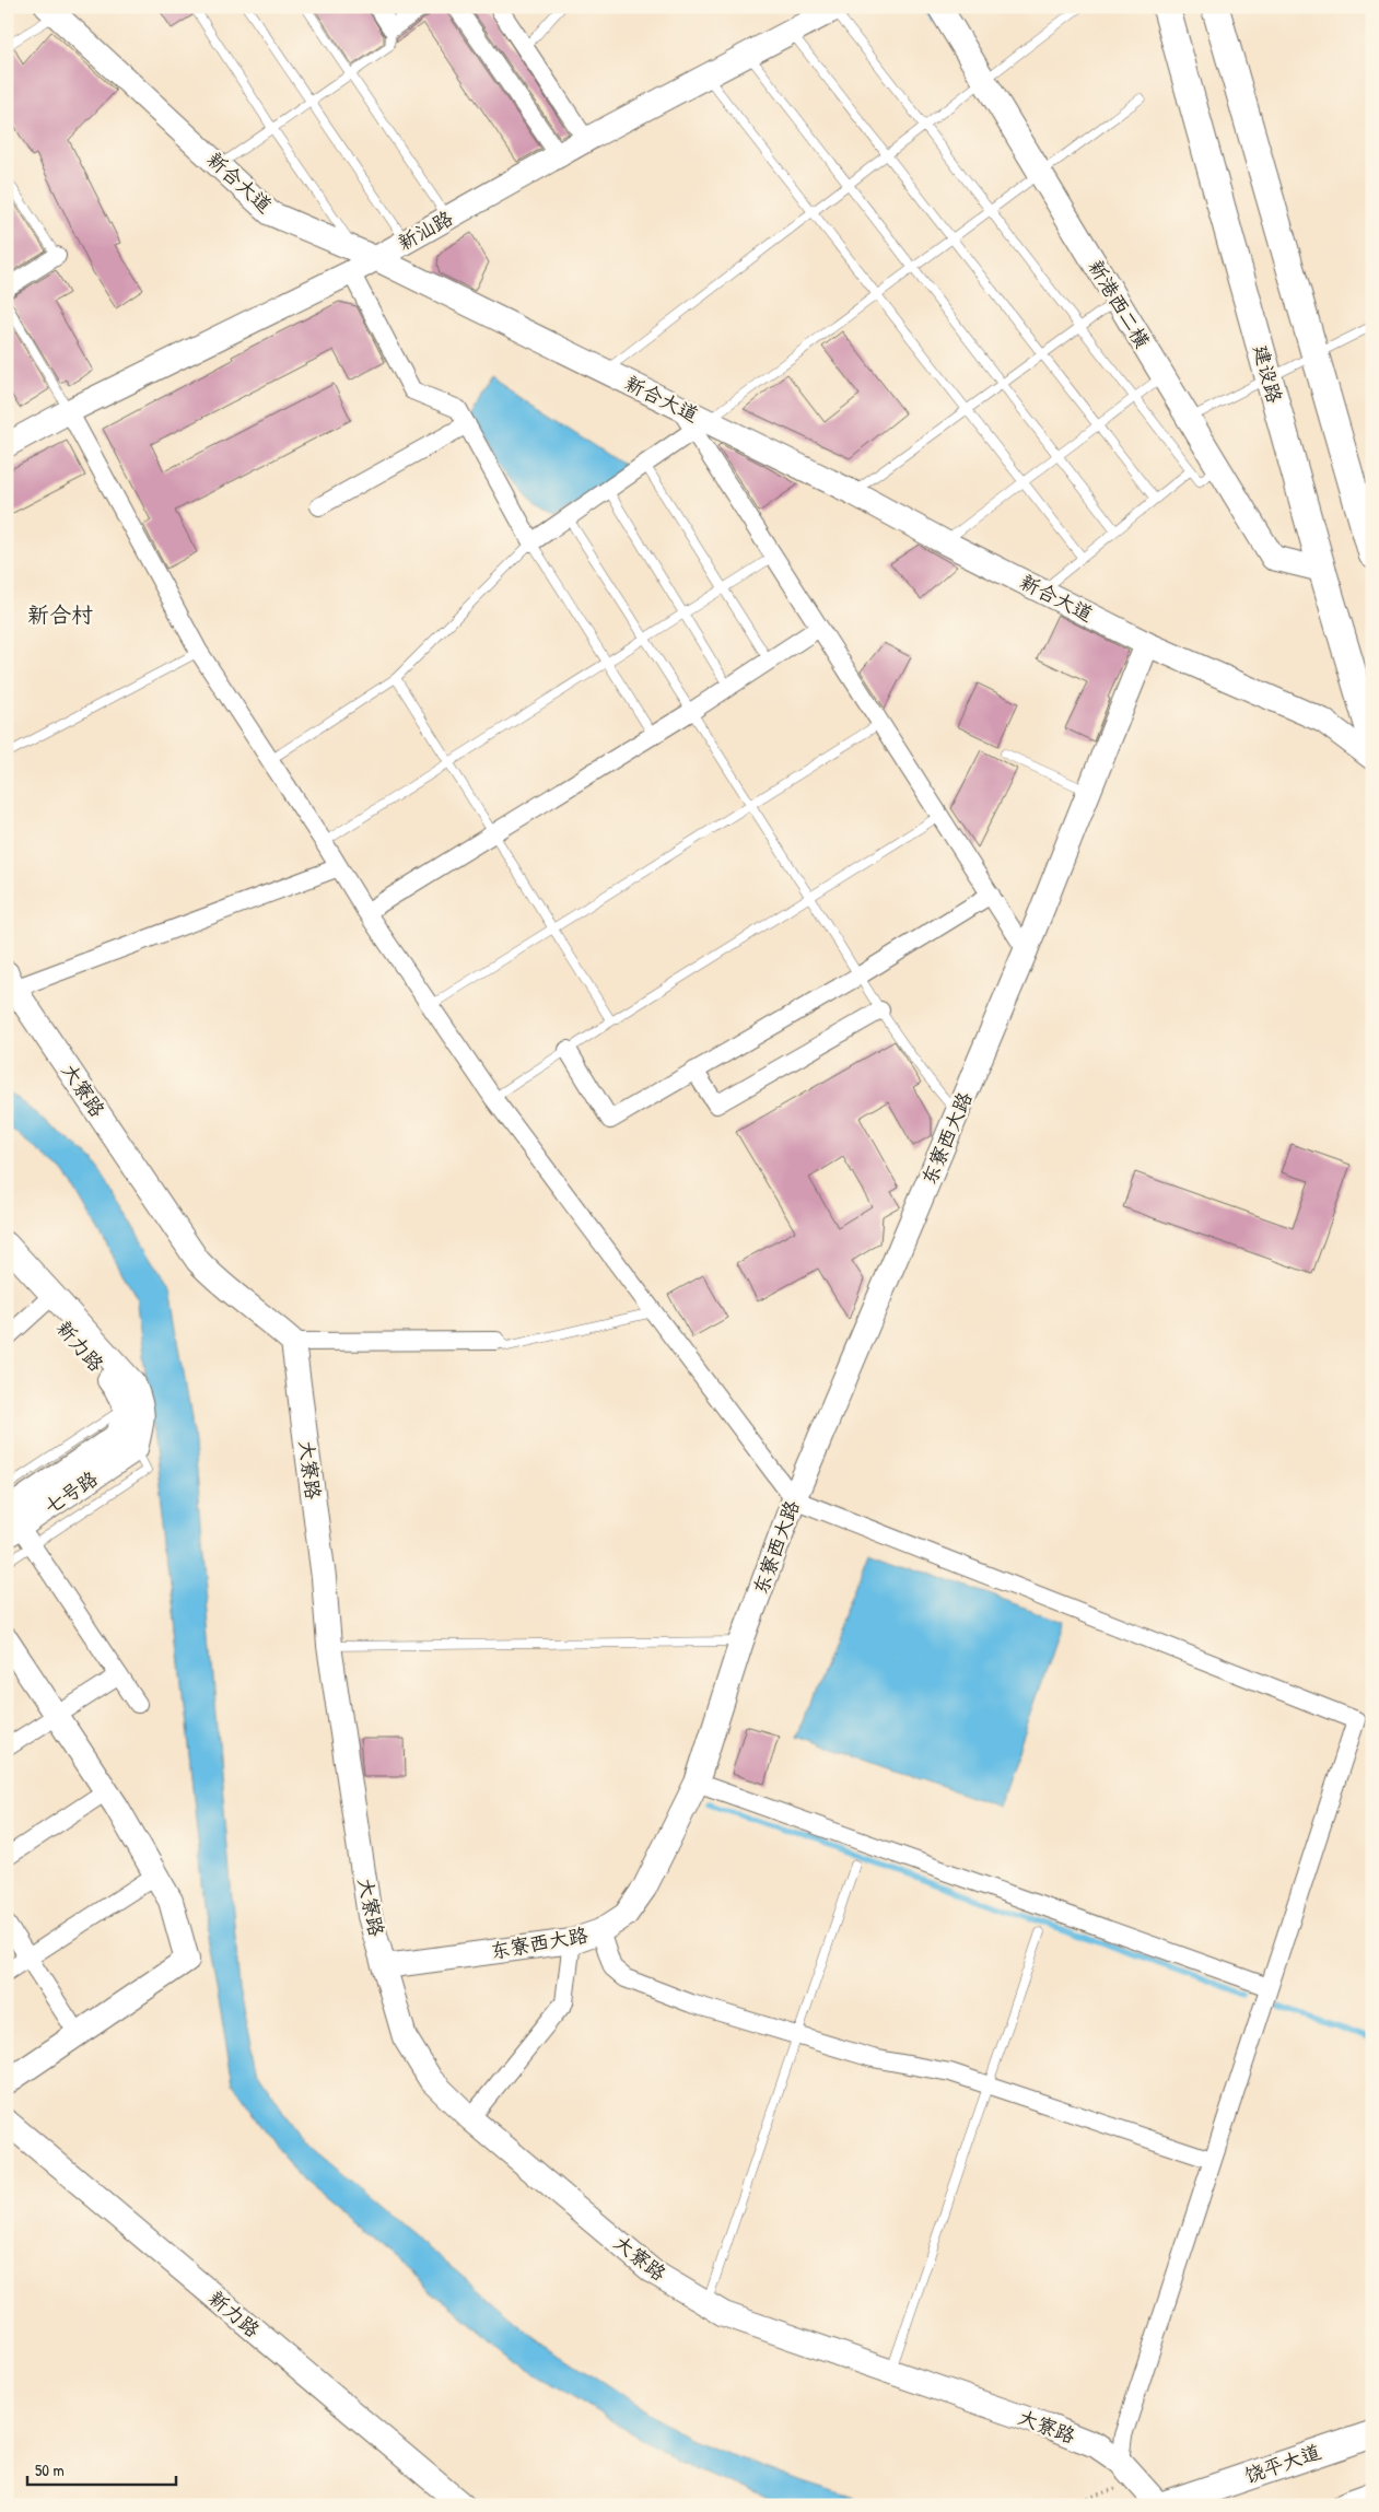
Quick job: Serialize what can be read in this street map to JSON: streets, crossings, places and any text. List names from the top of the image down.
{
  "streets": {
    "main road": ["建设路", "饶平大道"],
    "street": [
      "新合大道",
      "新汕路",
      "新港西二横",
      "大寮路",
      "东寮西大路",
      "新力路",
      "七号路"
    ]
  },
  "crossings": [
    ["新合大道", "新汕路"],
    ["新合大道", "东寮西大路"],
    ["新港西二横", "建设路"],
    ["大寮路", "东寮西大路"],
    ["大寮路", "饶平大道"]
  ],
  "districts": ["新合村"],
  "scale_bar": "50 m"
}
